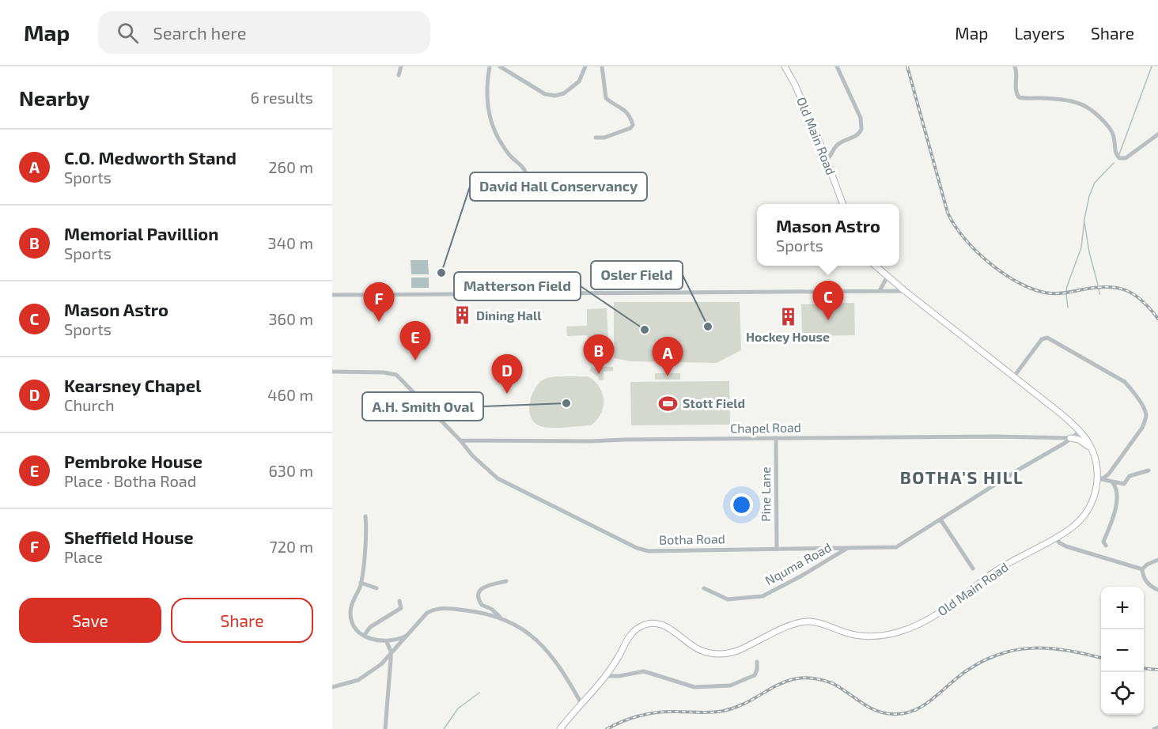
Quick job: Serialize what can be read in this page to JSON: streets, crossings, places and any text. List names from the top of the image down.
{
  "streets": {
    "main road": ["Old Main Road"],
    "street": [
      "Chapel Road",
      "Pine Lane",
      "Botha Road",
      "Nquma Road"
    ]
  },
  "crossings": [
    ["Old Main Road", "Botha Road"],
    ["Chapel Road", "Pine Lane"],
    ["Chapel Road", "Botha Road"],
    ["Pine Lane", "Botha Road"],
    ["Botha Road", "Nquma Road"]
  ],
  "districts": ["BOTHA'S HILL"],
  "places": {
    "other": [
      "David Hall Conservancy",
      "Osler Field",
      "Matterson Field",
      "A.H. Smith Oval"
    ],
    "building": ["Dining Hall", "Hockey House"],
    "sports": ["Stott Field"]
  },
  "page": {
    "header": "Map",
    "search": "Search here",
    "nav": ["Map", "Layers", "Share"],
    "heading": ["Nearby", "6 results"],
    "list": [
      {
        "mark": "A",
        "name": "C.O. Medworth Stand",
        "note": "Sports",
        "value": "260 m"
      },
      {
        "mark": "B",
        "name": "Memorial Pavillion",
        "note": "Sports",
        "value": "340 m"
      },
      {
        "mark": "C",
        "name": "Mason Astro",
        "note": "Sports",
        "value": "360 m"
      },
      {
        "mark": "D",
        "name": "Kearsney Chapel",
        "note": "Church",
        "value": "460 m"
      },
      {
        "mark": "E",
        "name": "Pembroke House",
        "note": "Place · Botha Road",
        "value": "630 m"
      },
      {
        "mark": "F",
        "name": "Sheffield House",
        "note": "Place",
        "value": "720 m"
      }
    ],
    "popup": ["Mason Astro", "Sports"],
    "pins": [
      "C",
      "F",
      "E",
      "B",
      "A",
      "D"
    ],
    "buttons": ["Save", "Share"],
    "map_buttons": ["+", "−"]
  }
}
